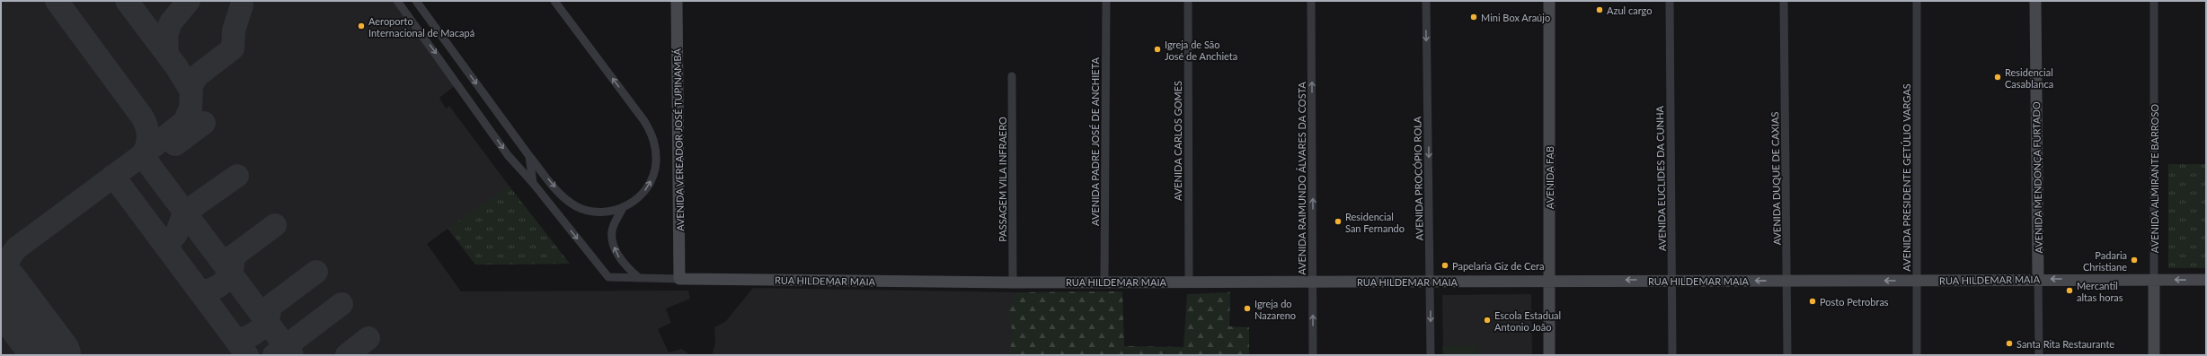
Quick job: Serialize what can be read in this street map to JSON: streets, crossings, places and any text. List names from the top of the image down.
{
  "streets": {
    "street": [
      "AVENIDA VEREADOR JOSÉ TUPINAMBÁ",
      "AVENIDA CARLOS GOMES",
      "AVENIDA PADRE JOSÉ DE ANCHIETA",
      "AVENIDA FAB",
      "AVENIDA PRESIDENTE GETÚLIO VARGAS",
      "AVENIDA MENDONÇA FURTADO",
      "AVENIDA RAIMUNDO ÁLVARES DA COSTA",
      "AVENIDA PROCÓPIO ROLA",
      "AVENIDA EUCLIDES DA CUNHA",
      "AVENIDA DUQUE DE CAXIAS",
      "AVENIDA ALMIRANTE BARROSO",
      "PASSAGEM VILA INFRAERO",
      "RUA HILDEMAR MAIA"
    ]
  },
  "crossings": [
    ["AVENIDA VEREADOR JOSÉ TUPINAMBÁ", "RUA HILDEMAR MAIA"],
    ["AVENIDA CARLOS GOMES", "RUA HILDEMAR MAIA"],
    ["AVENIDA PADRE JOSÉ DE ANCHIETA", "RUA HILDEMAR MAIA"],
    ["AVENIDA FAB", "RUA HILDEMAR MAIA"],
    ["AVENIDA PRESIDENTE GETÚLIO VARGAS", "RUA HILDEMAR MAIA"],
    ["AVENIDA MENDONÇA FURTADO", "RUA HILDEMAR MAIA"],
    ["AVENIDA RAIMUNDO ÁLVARES DA COSTA", "RUA HILDEMAR MAIA"],
    ["AVENIDA PROCÓPIO ROLA", "RUA HILDEMAR MAIA"],
    ["AVENIDA EUCLIDES DA CUNHA", "RUA HILDEMAR MAIA"],
    ["AVENIDA DUQUE DE CAXIAS", "RUA HILDEMAR MAIA"],
    ["AVENIDA ALMIRANTE BARROSO", "RUA HILDEMAR MAIA"],
    ["PASSAGEM VILA INFRAERO", "RUA HILDEMAR MAIA"]
  ],
  "one_way": ["AVENIDA RAIMUNDO ÁLVARES DA COSTA", "AVENIDA PROCÓPIO ROLA"],
  "places": [
    "Azul cargo",
    "Mini Box Araújo",
    "Aeroporto Internacional de Macapá",
    "Igreja de São José de Anchieta",
    "Residencial Casablanca",
    "Residencial San Fernando",
    "Padaria Christiane",
    "Papelaria Giz de Cera",
    "Mercantil altas horas",
    "Posto Petrobras",
    "Igreja do Nazareno",
    "Escola Estadual Antonio João",
    "Santa Rita Restaurante"
  ]
}
